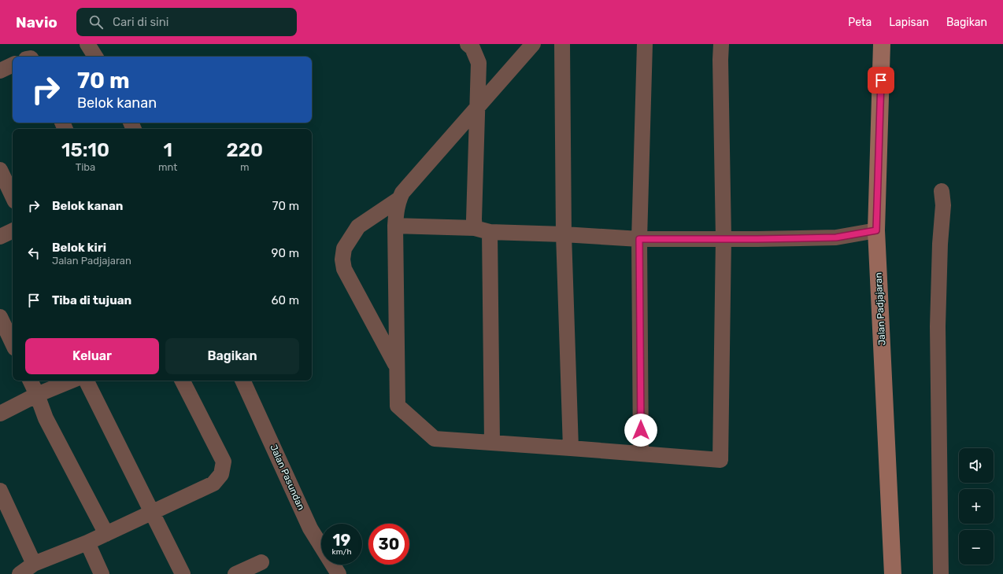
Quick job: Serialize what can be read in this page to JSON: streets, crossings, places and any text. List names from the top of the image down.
{
  "streets": {
    "main road": ["Jalan Padjajaran"],
    "street": ["Jalan Pasundan"]
  },
  "page": {
    "header": "Navio",
    "search": "Cari di sini",
    "nav": ["Peta", "Lapisan", "Bagikan"],
    "turn": ["70 m", "Belok kanan"],
    "eta": [
      "15:10",
      "Tiba",
      "1",
      "mnt",
      "220",
      "m"
    ],
    "list": [
      {
        "name": "Belok kanan",
        "value": "70 m"
      },
      {
        "name": "Belok kiri",
        "note": "Jalan Padjajaran",
        "value": "90 m"
      },
      {
        "name": "Tiba di tujuan",
        "value": "60 m"
      }
    ],
    "buttons": ["Keluar", "Bagikan"],
    "map_buttons": ["+", "−"],
    "speed": "19 km/h",
    "limit": "30"
  }
}
